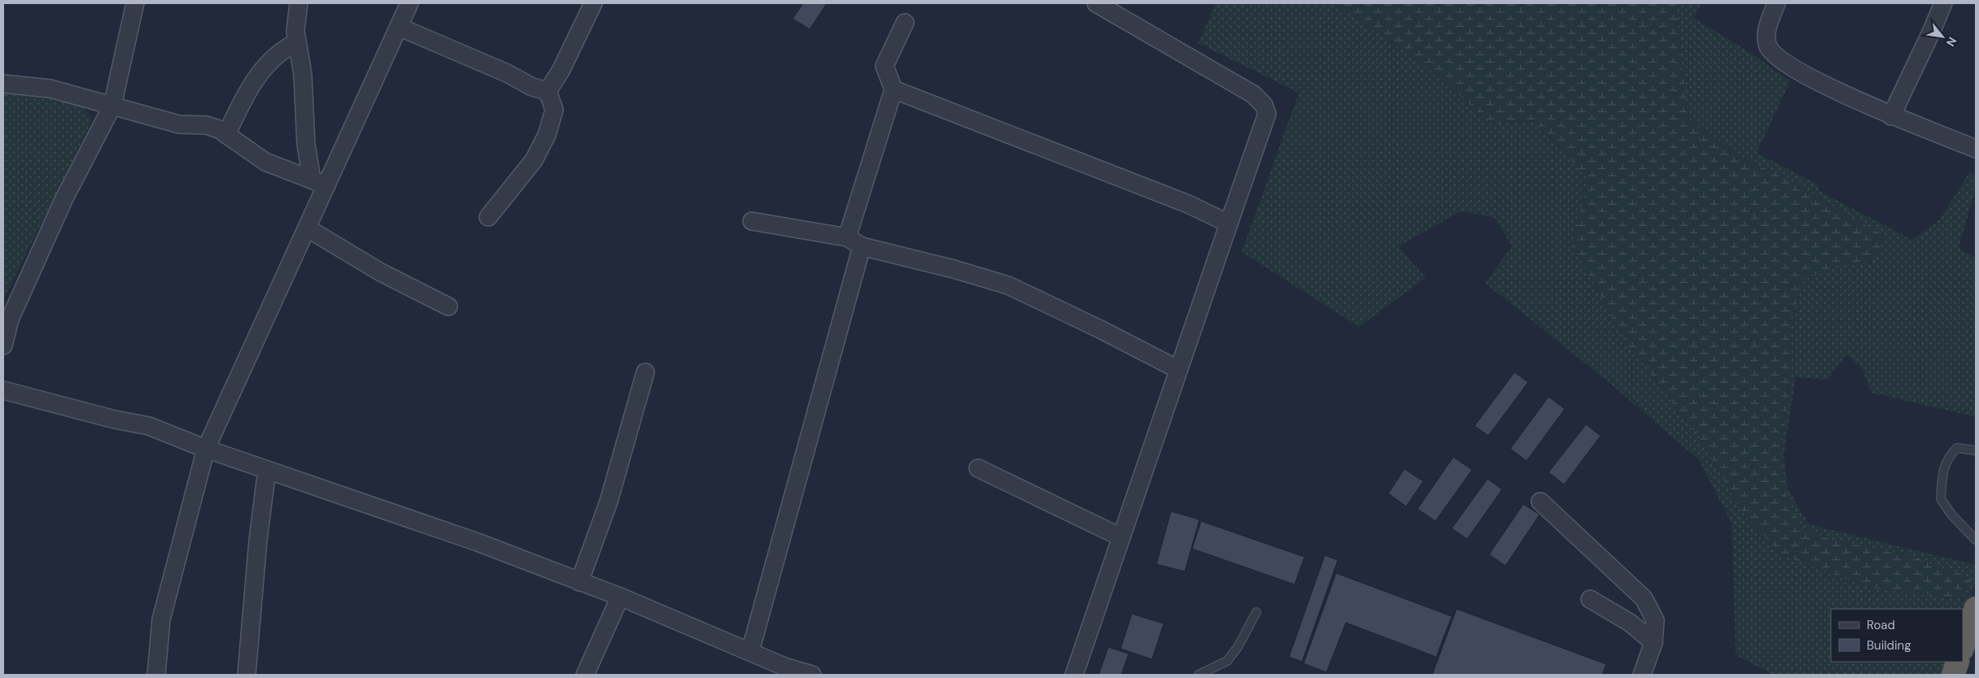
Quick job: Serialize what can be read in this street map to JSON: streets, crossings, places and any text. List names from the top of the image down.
{
  "legend": ["Road", "Building"],
  "north": "bottom right"
}
